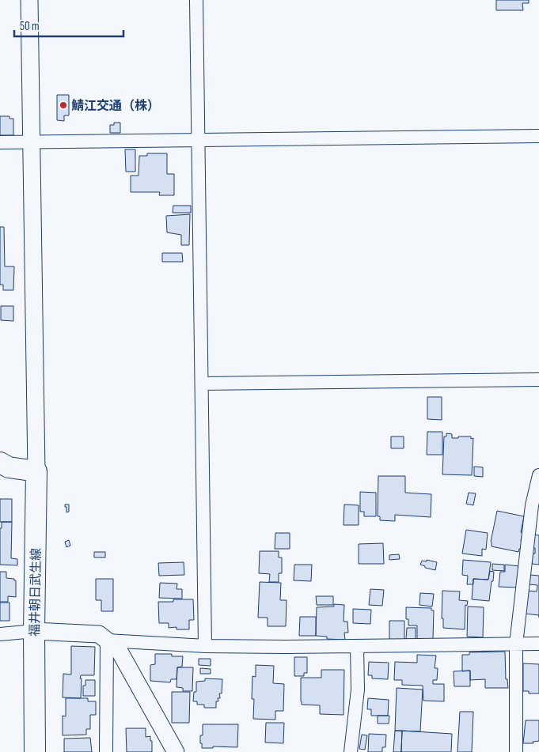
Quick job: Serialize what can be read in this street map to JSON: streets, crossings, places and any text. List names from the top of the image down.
{
  "streets": {
    "main road": ["福井朝日武生線"]
  },
  "places": ["鯖江交通（株）"],
  "scale_bar": "50 m"
}
